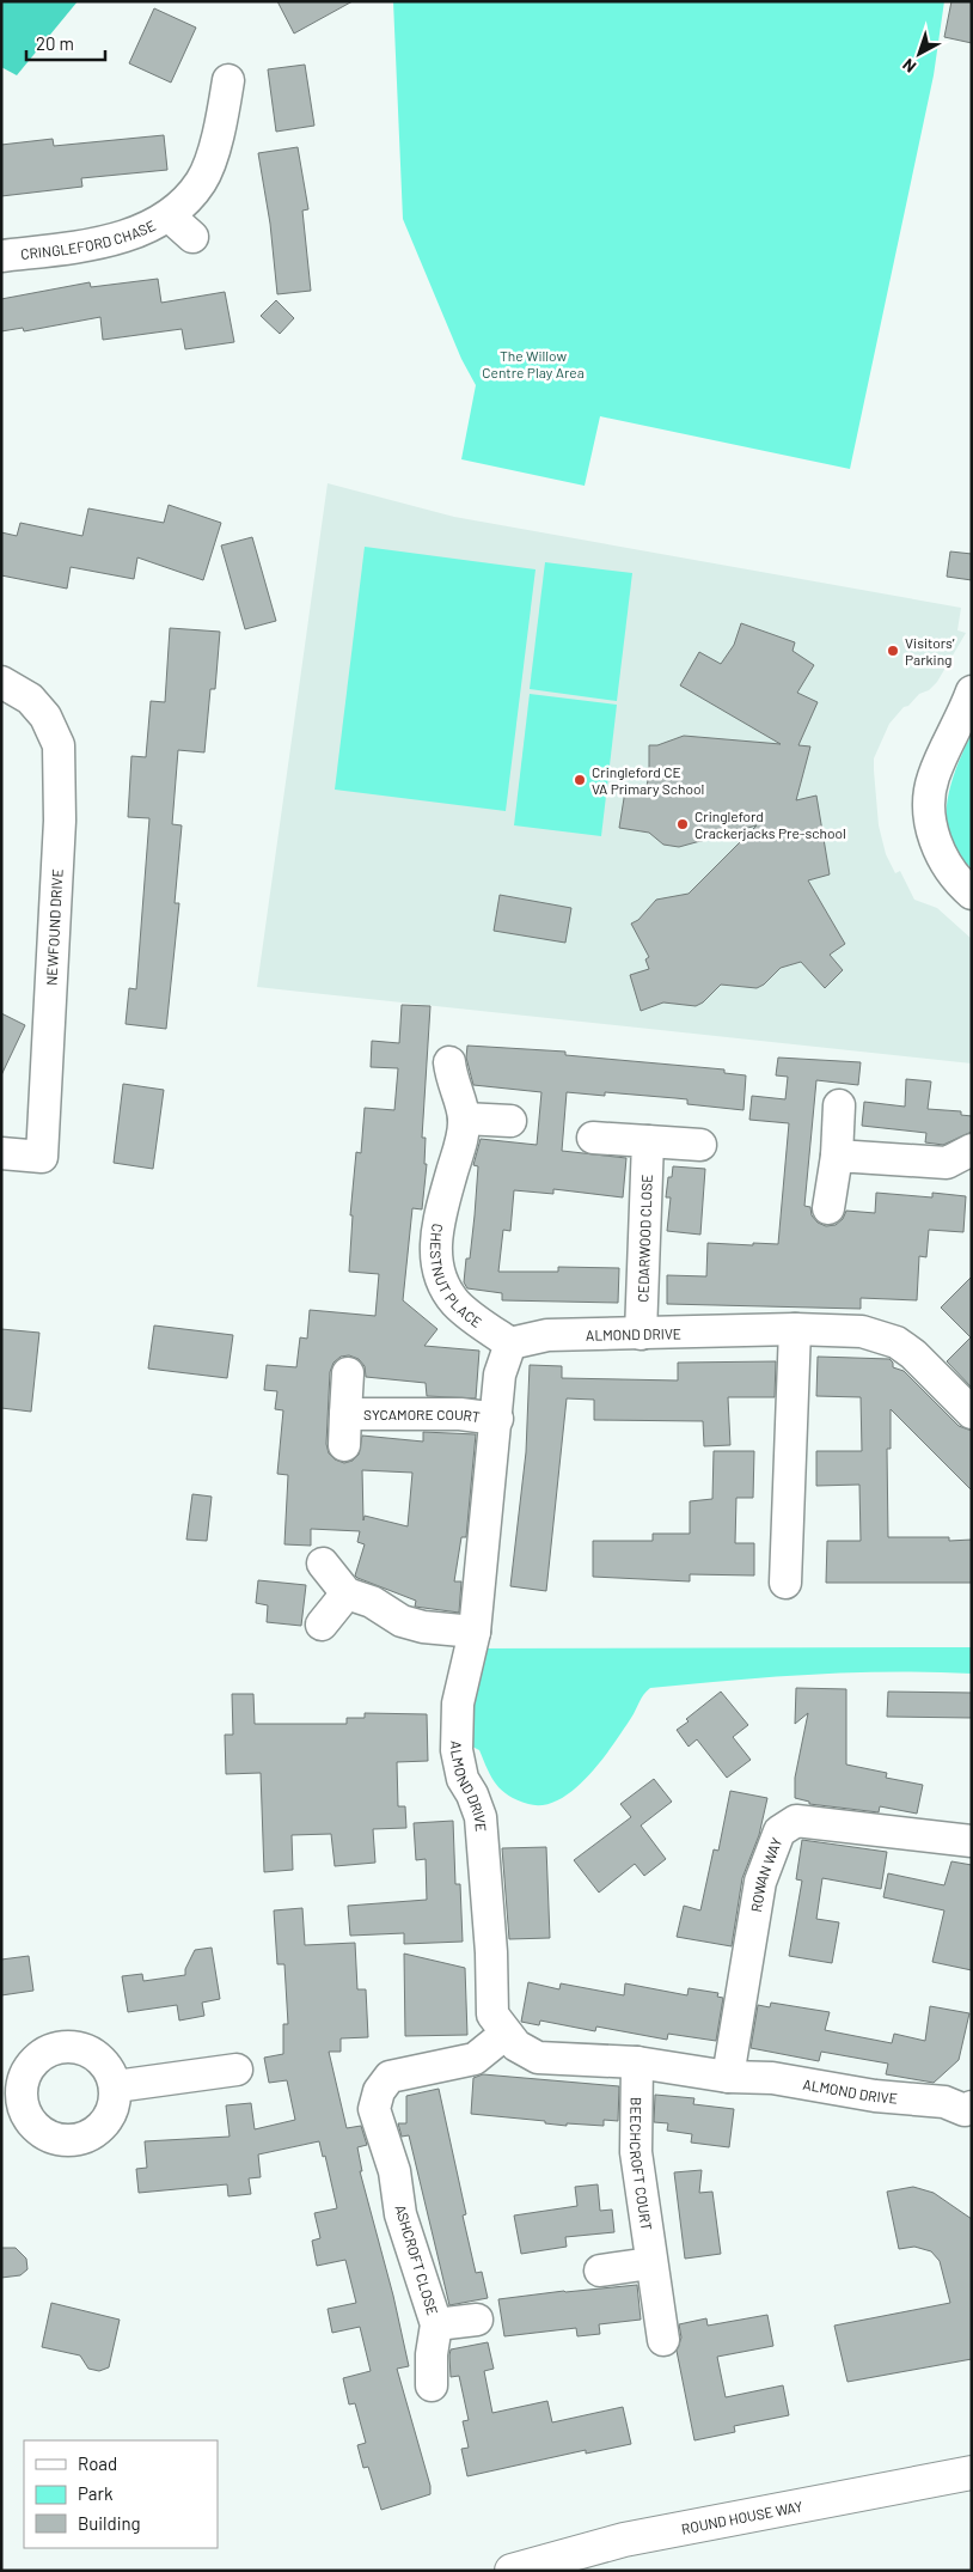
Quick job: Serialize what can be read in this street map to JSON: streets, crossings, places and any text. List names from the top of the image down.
{
  "streets": {
    "street": [
      "CRINGLEFORD CHASE",
      "NEWFOUND DRIVE",
      "CEDARWOOD CLOSE",
      "CHESTNUT PLACE",
      "ALMOND DRIVE",
      "SYCAMORE COURT",
      "ROWAN WAY",
      "BEECHCROFT COURT",
      "ASHCROFT CLOSE",
      "ROUND HOUSE WAY"
    ]
  },
  "crossings": [
    ["CEDARWOOD CLOSE", "ALMOND DRIVE"],
    ["CHESTNUT PLACE", "ALMOND DRIVE"],
    ["ALMOND DRIVE", "SYCAMORE COURT"],
    ["ALMOND DRIVE", "ROWAN WAY"],
    ["ALMOND DRIVE", "BEECHCROFT COURT"],
    ["ALMOND DRIVE", "ASHCROFT CLOSE"]
  ],
  "parks": ["The Willow Centre Play Area"],
  "places": ["Visitors’ Parking", "Cringleford CE VA Primary School", "Cringleford Crackerjacks Pre-school"],
  "legend": ["Road", "Park", "Building"],
  "scale_bar": "20 m",
  "north": "bottom left"
}
